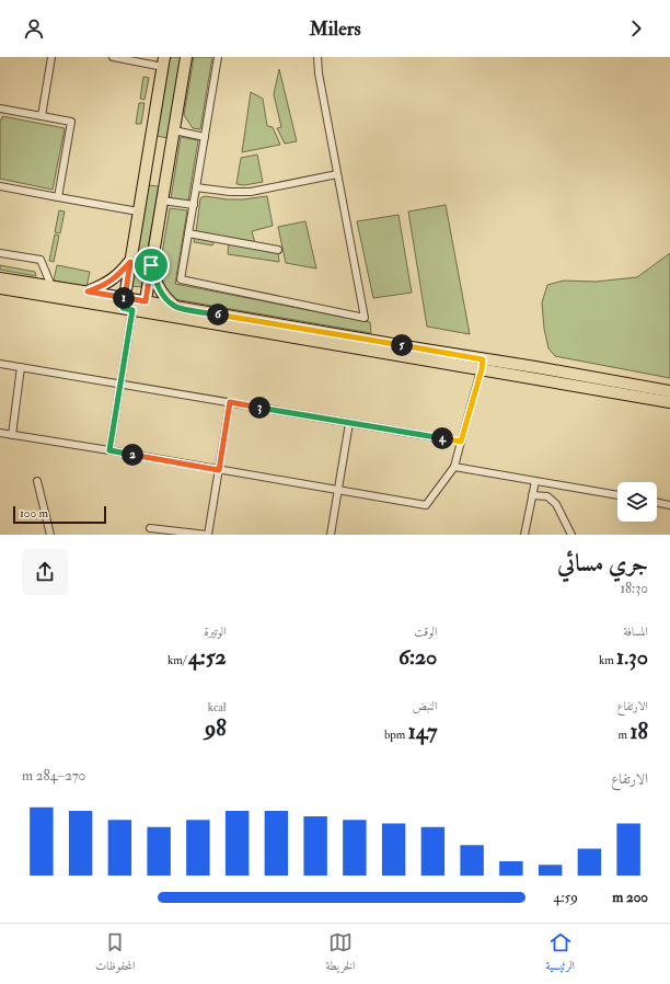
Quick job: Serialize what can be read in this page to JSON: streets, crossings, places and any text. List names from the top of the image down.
{
  "scale_bar": "100 m",
  "page": {
    "header": "Milers",
    "pins": [
      "1",
      "6",
      "5",
      "3",
      "4",
      "2"
    ],
    "scale": "100 m",
    "heading": ["جري مسائي", "18:30"],
    "stats": [
      ["المسافة", "1.30 km"],
      ["الوقت", "6:20"],
      ["الوتيرة", "4:52 /km"],
      ["الارتفاع", "18 m"],
      ["النبض", "147 bpm"],
      ["kcal", "98"]
    ],
    "chart": ["الارتفاع", "270–284 m"],
    "list": [
      {
        "name": "200 m",
        "note": "4:59"
      }
    ],
    "tabs": ["الرئيسية", "الخريطة", "المحفوظات"]
  }
}
